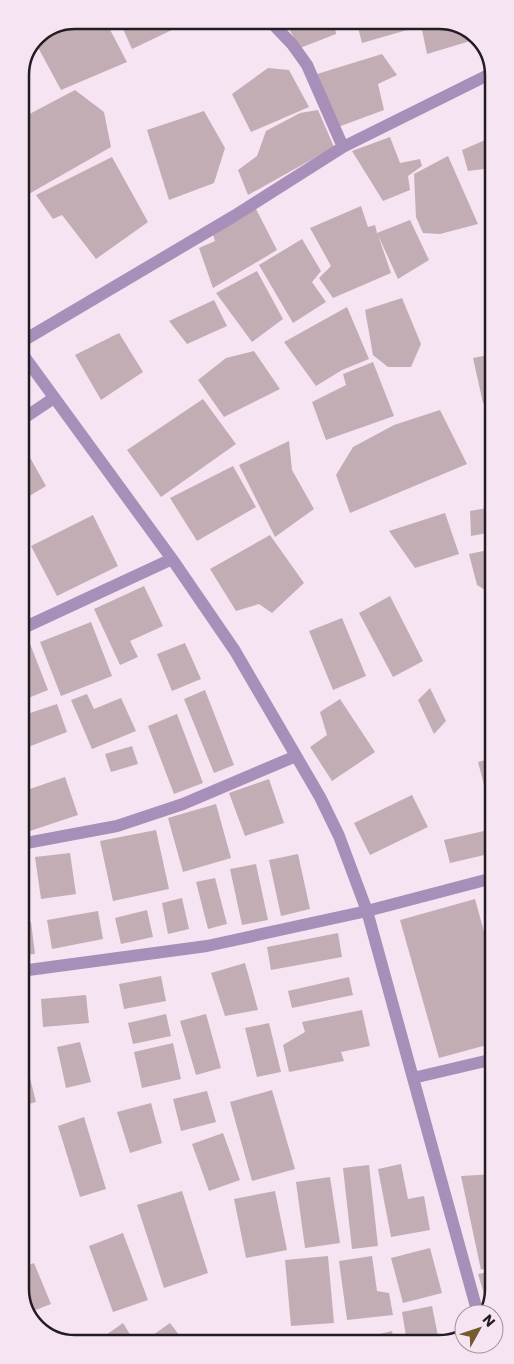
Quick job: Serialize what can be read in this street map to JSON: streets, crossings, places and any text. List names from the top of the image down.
{
  "north": "top right"
}
